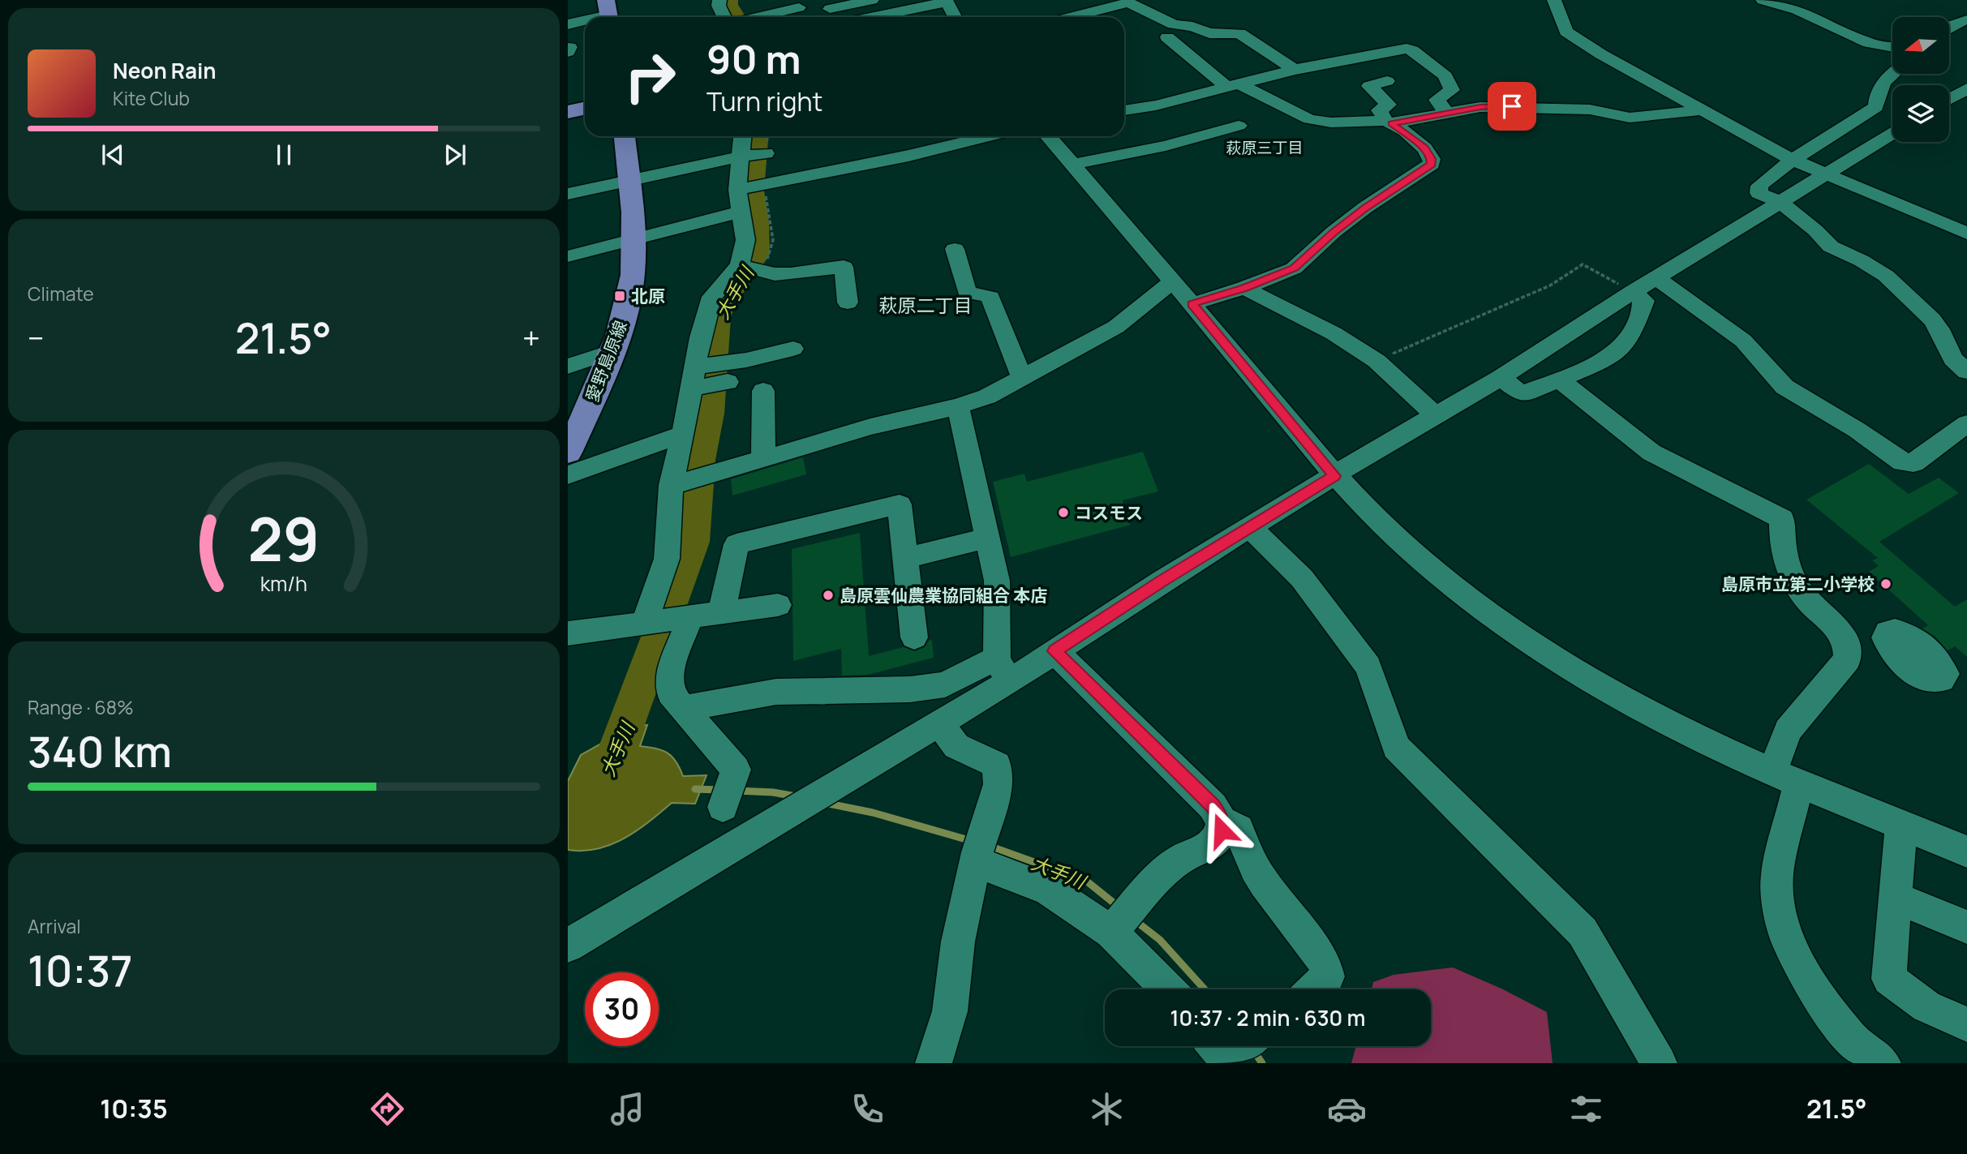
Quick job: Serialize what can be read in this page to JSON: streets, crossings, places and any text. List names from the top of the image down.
{
  "streets": {
    "main road": ["愛野島原線"]
  },
  "districts": ["萩原三丁目", "萩原二丁目"],
  "water": ["大手川"],
  "places": {
    "transit": ["北原"],
    "other": ["コスモス", "島原市立第二小学校", "島原雲仙農業協同組合 本店"]
  },
  "north": "left",
  "page": {
    "turn": ["90 m", "Turn right"],
    "song": ["Neon Rain", "Kite Club"],
    "tile": [
      "Climate",
      ["Range · 68%", "340 km"],
      ["Arrival", "10:37"]
    ],
    "heat": ["−", "21.5°", "+"],
    "limit": "30",
    "trip": "10:37 · 2 min · 630 m",
    "tabs": ["10:35", "21.5°"],
    "gauge": ["29", "km/h"]
  }
}
